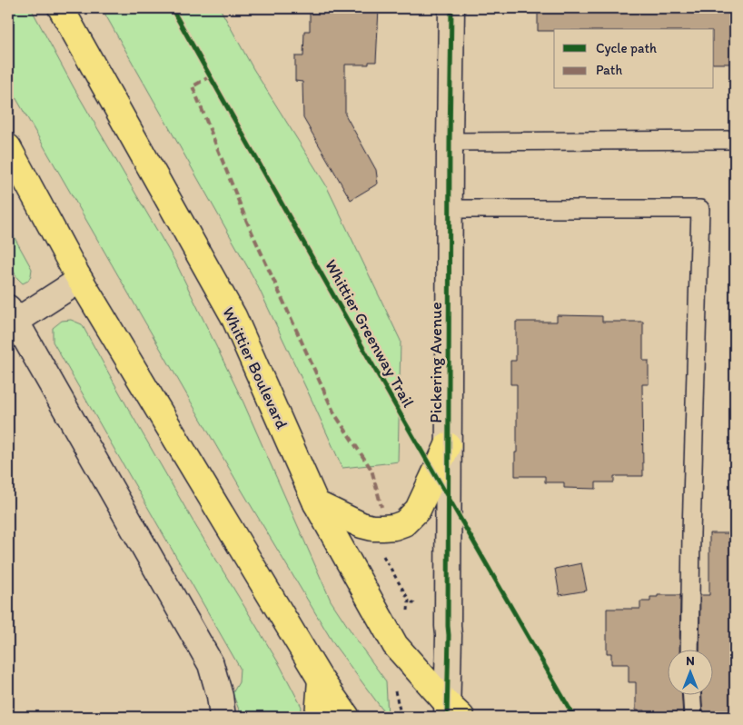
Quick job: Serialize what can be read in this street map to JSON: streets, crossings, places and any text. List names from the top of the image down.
{
  "streets": {
    "main road": ["Whittier Boulevard"],
    "street": ["Pickering Avenue"],
    "cycle path": ["Whittier Greenway Trail"]
  },
  "crossings": [
    ["Pickering Avenue", "Whittier Boulevard"]
  ],
  "legend": ["Cycle path", "Path"],
  "north": "top"
}
